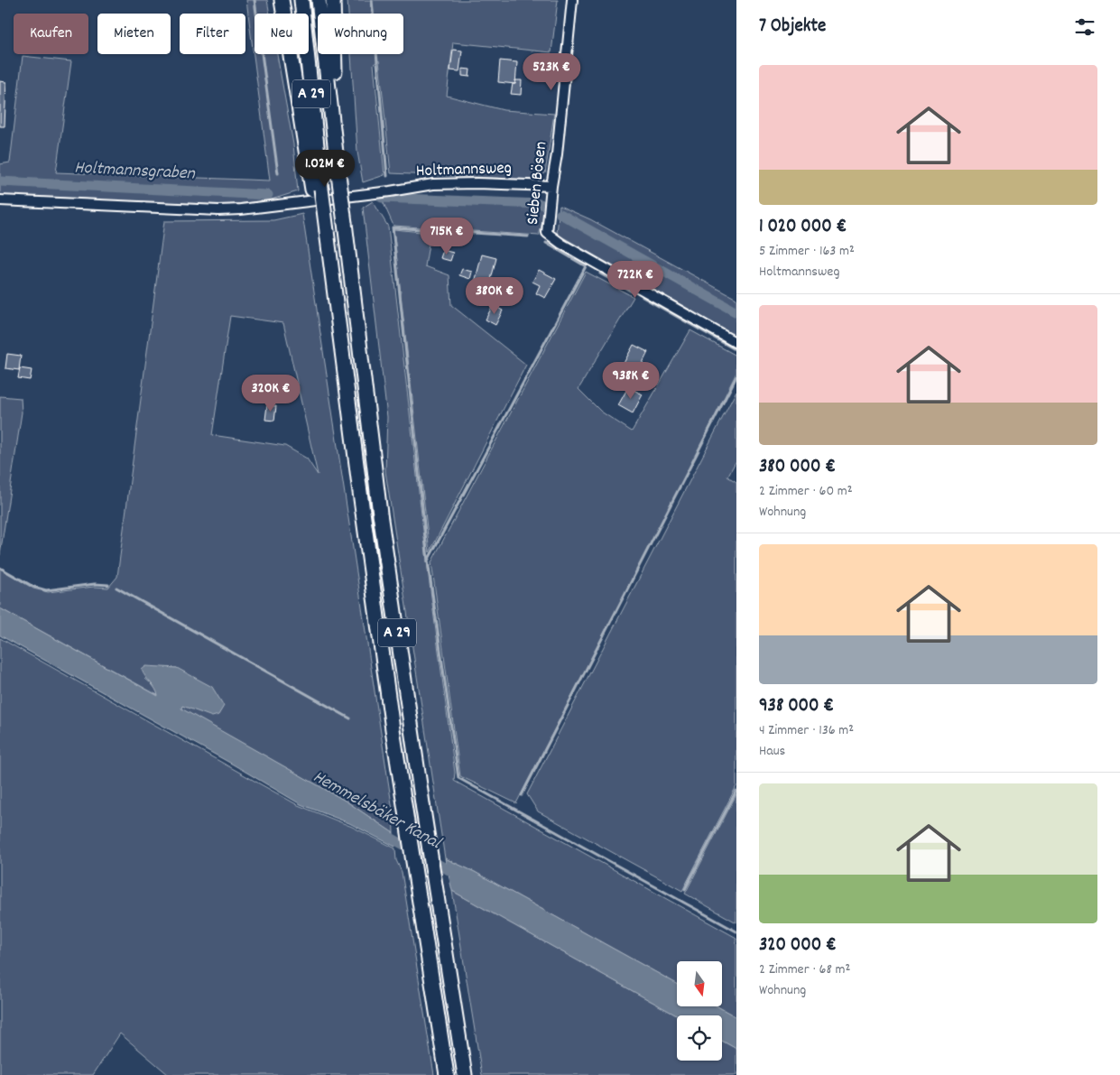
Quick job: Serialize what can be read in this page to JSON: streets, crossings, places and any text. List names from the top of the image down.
{
  "streets": {
    "highway": ["A 29"],
    "street": ["Holtmannsweg", "Sieben Bösen"]
  },
  "crossings": [
    ["Holtmannsweg", "Sieben Bösen"]
  ],
  "water": ["Holtmannsgraben", "Hemmelsbäker Kanal"],
  "north": "bottom",
  "page": {
    "heading": "7 Objekte",
    "chip": [
      "Kaufen",
      "Mieten",
      "Filter",
      "Neu",
      "Wohnung"
    ],
    "price": [
      "523K €",
      "1.02M €",
      "715K €",
      "722K €",
      "380K €",
      "938K €",
      "320K €"
    ],
    "list": [
      {
        "name": "1 020 000 €",
        "note": "5 Zimmer · 163 m² · Holtmannsweg"
      },
      {
        "name": "380 000 €",
        "note": "2 Zimmer · 60 m² · Wohnung"
      },
      {
        "name": "938 000 €",
        "note": "4 Zimmer · 136 m² · Haus"
      },
      {
        "name": "320 000 €",
        "note": "2 Zimmer · 68 m² · Wohnung"
      }
    ]
  }
}
